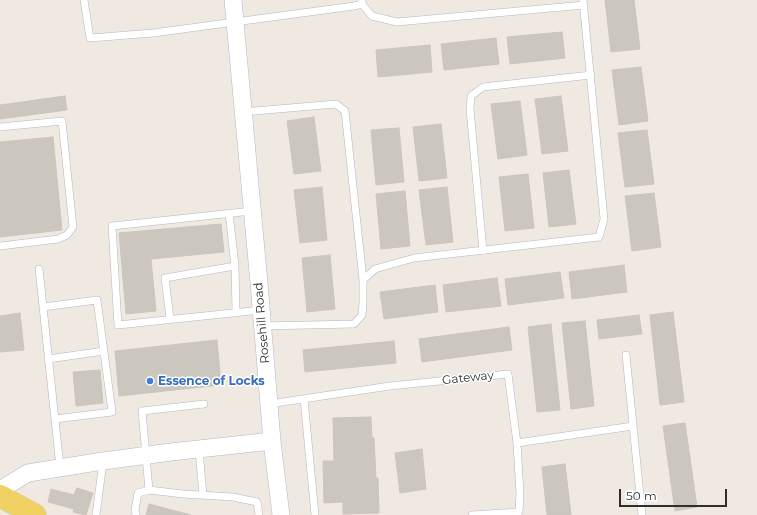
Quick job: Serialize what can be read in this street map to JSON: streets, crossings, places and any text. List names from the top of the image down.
{
  "streets": {
    "street": ["Rosehill Road"],
    "lane": ["Gateway"]
  },
  "crossings": [
    ["Rosehill Road", "Gateway"]
  ],
  "places": ["Essence of Locks"],
  "scale_bar": "50 m"
}
